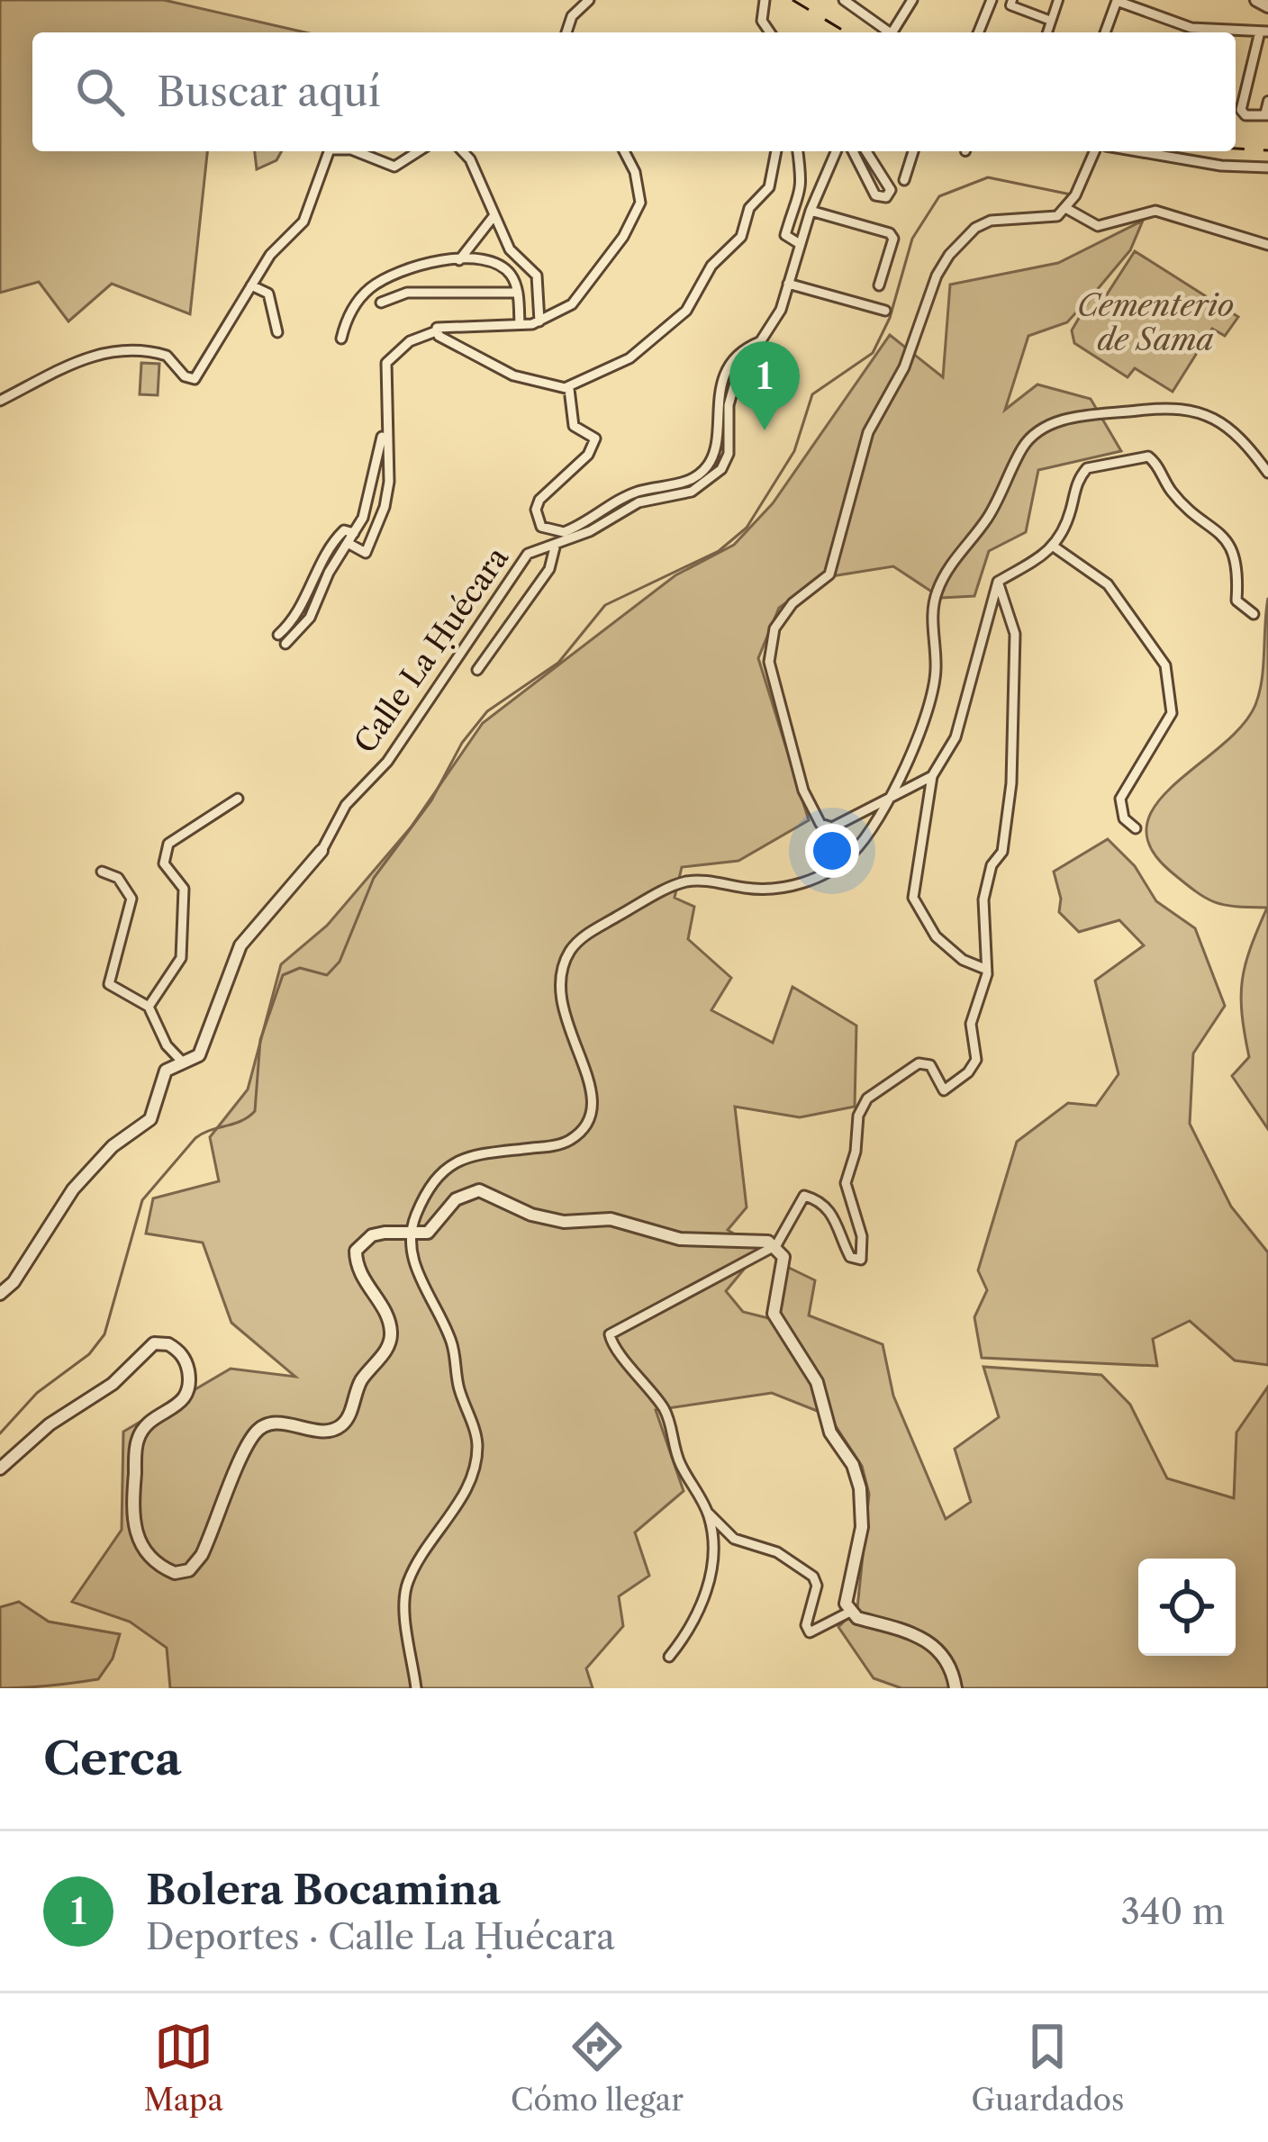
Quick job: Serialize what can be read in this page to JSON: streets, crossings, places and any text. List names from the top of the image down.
{
  "streets": {
    "street": ["Calle La Ḥuécara"]
  },
  "parks": ["Cementerio de Sama"],
  "page": {
    "search": "Buscar aquí",
    "pins": "1",
    "heading": "Cerca",
    "list": [
      {
        "mark": "1",
        "name": "Bolera Bocamina",
        "note": "Deportes · Calle La Ḥuécara",
        "value": "340 m"
      }
    ],
    "nav": ["Mapa", "Cómo llegar", "Guardados"]
  }
}
